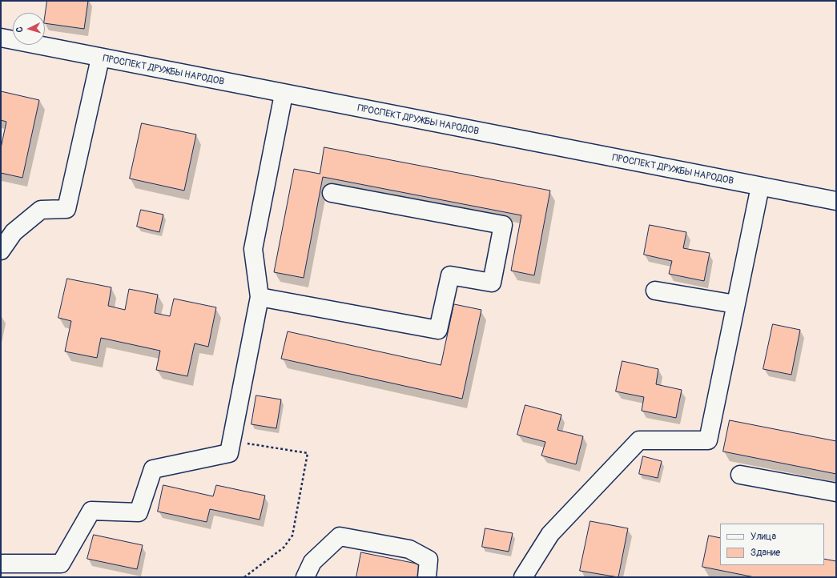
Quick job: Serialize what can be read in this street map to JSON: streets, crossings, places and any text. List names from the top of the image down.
{
  "streets": {
    "main road": ["ПРОСПЕКТ ДРУЖБЫ НАРОДОВ"]
  },
  "legend": ["Улица", "Здание"],
  "north": "left"
}
